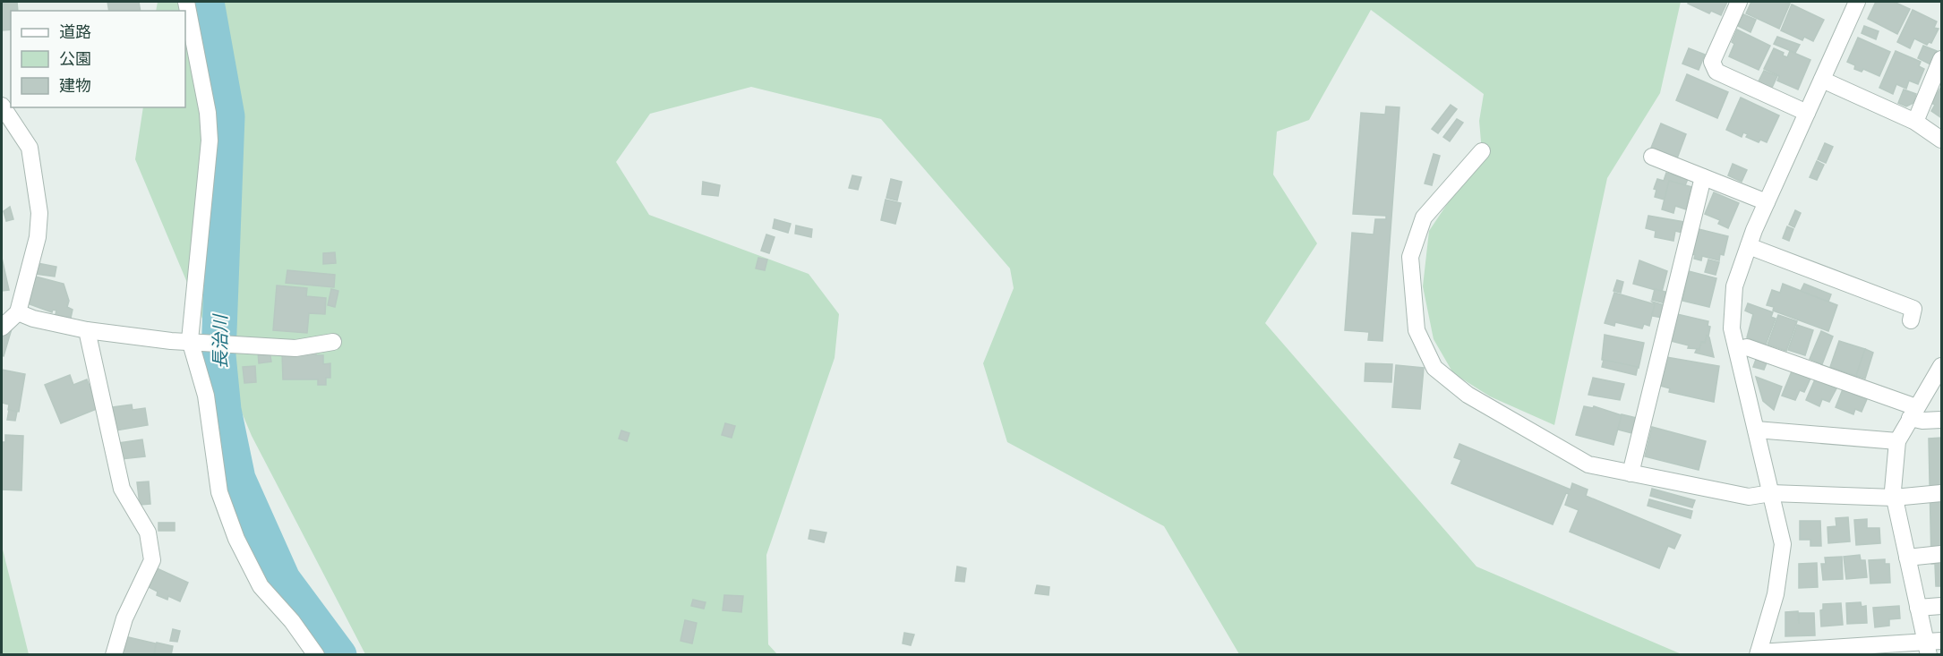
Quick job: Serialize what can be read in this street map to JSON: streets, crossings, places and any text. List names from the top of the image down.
{
  "water": ["長治川"],
  "legend": ["道路", "公園", "建物"]
}
